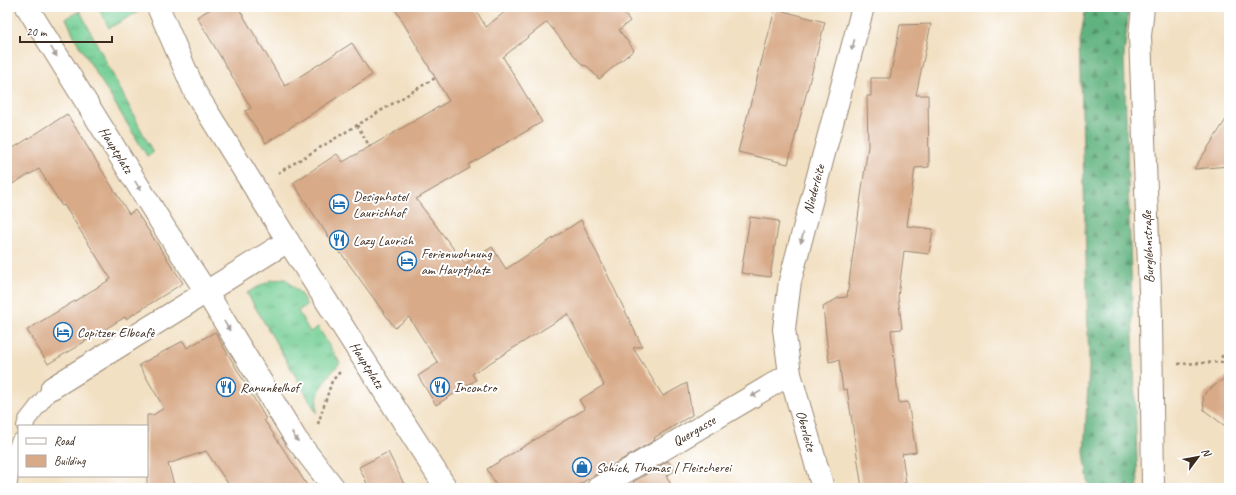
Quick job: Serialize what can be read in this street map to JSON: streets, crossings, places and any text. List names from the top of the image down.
{
  "streets": {
    "street": [
      "Hauptplatz",
      "Niederleite",
      "Burglehnstraße",
      "Quergasse",
      "Oberleite"
    ]
  },
  "crossings": [
    ["Niederleite", "Quergasse"],
    ["Niederleite", "Oberleite"],
    ["Quergasse", "Oberleite"]
  ],
  "one_way": ["Niederleite", "Quergasse"],
  "places": {
    "hotel": ["Designhotel Laurichhof", "Ferienwohnung am Hauptplatz", "Copitzer Elbcafè"],
    "restaurant": ["Lazy Laurich", "Ranunkelhof", "Incontro"],
    "shop": ["Schick, Thomas | Fleischerei"]
  },
  "legend": ["Road", "Building"],
  "scale_bar": "20 m",
  "north": "top right"
}
